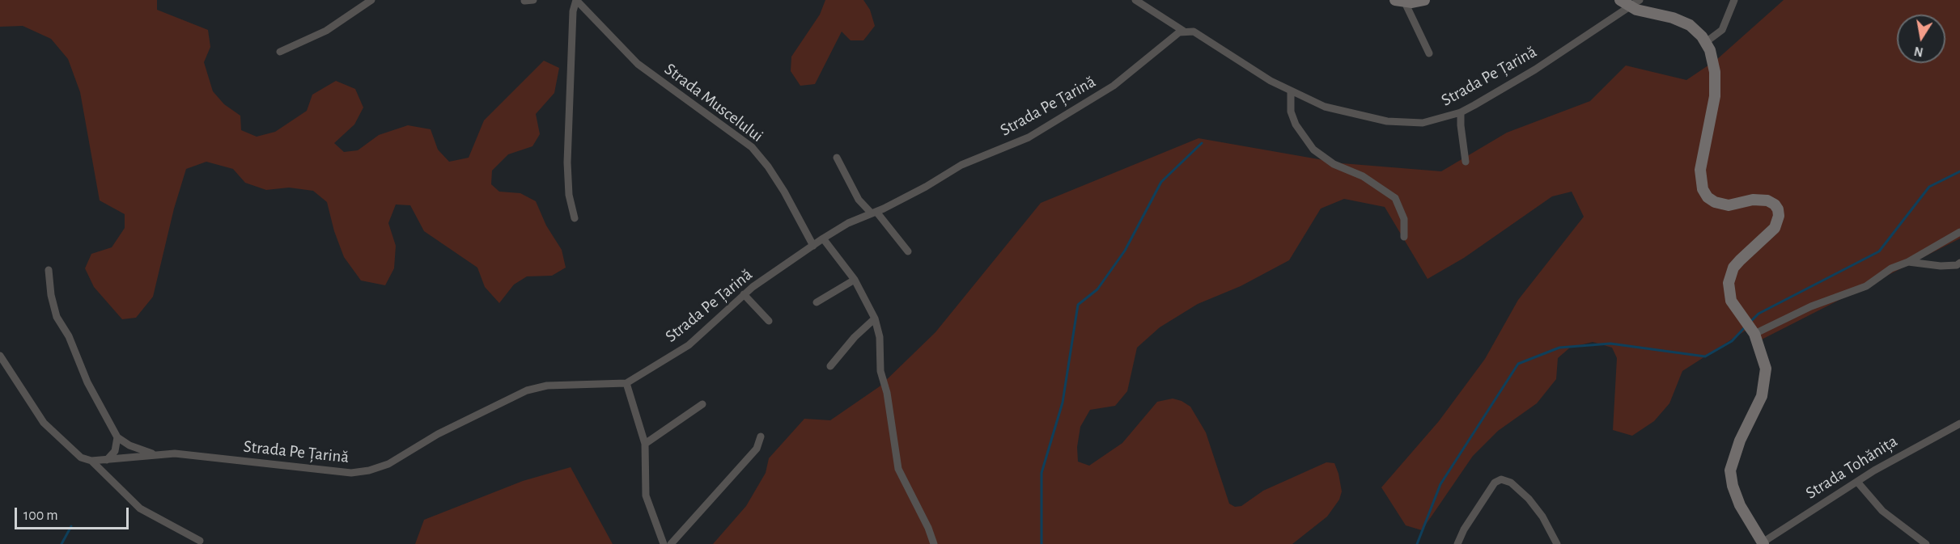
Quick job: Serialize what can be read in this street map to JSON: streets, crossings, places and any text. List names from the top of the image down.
{
  "streets": {
    "main road": ["Strada Tohănița"],
    "street": ["Strada Pe Țarină", "Strada Muscelului"]
  },
  "crossings": [
    ["Strada Pe Țarină", "Strada Muscelului"]
  ],
  "scale_bar": "100 m",
  "north": "bottom"
}
